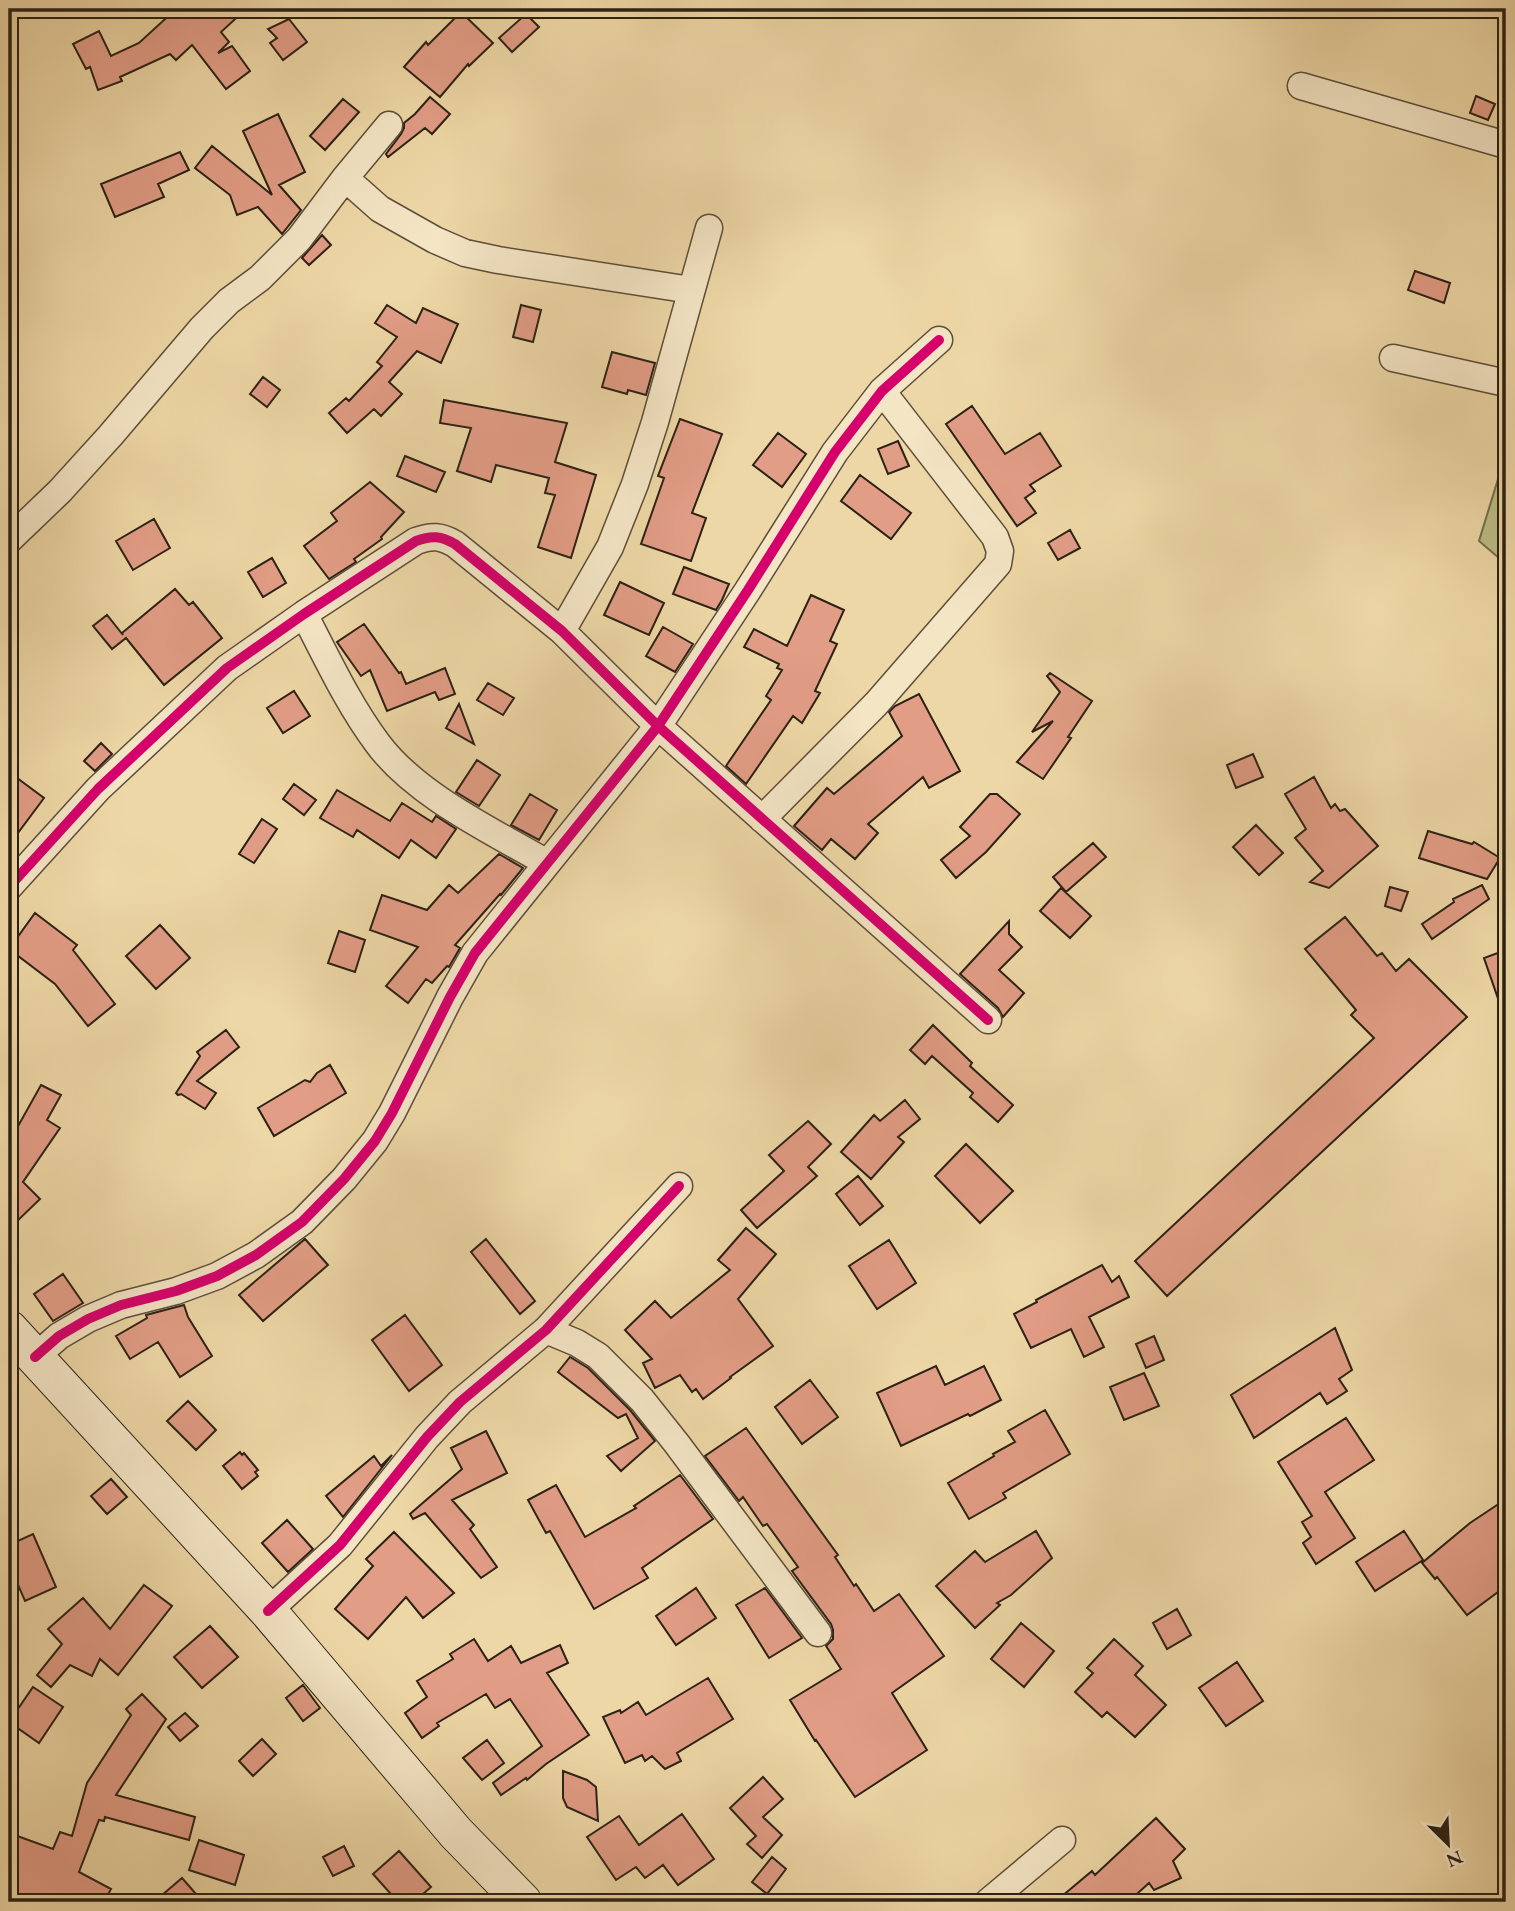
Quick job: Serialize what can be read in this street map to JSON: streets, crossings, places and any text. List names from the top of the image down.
{
  "north": "bottom right"
}
